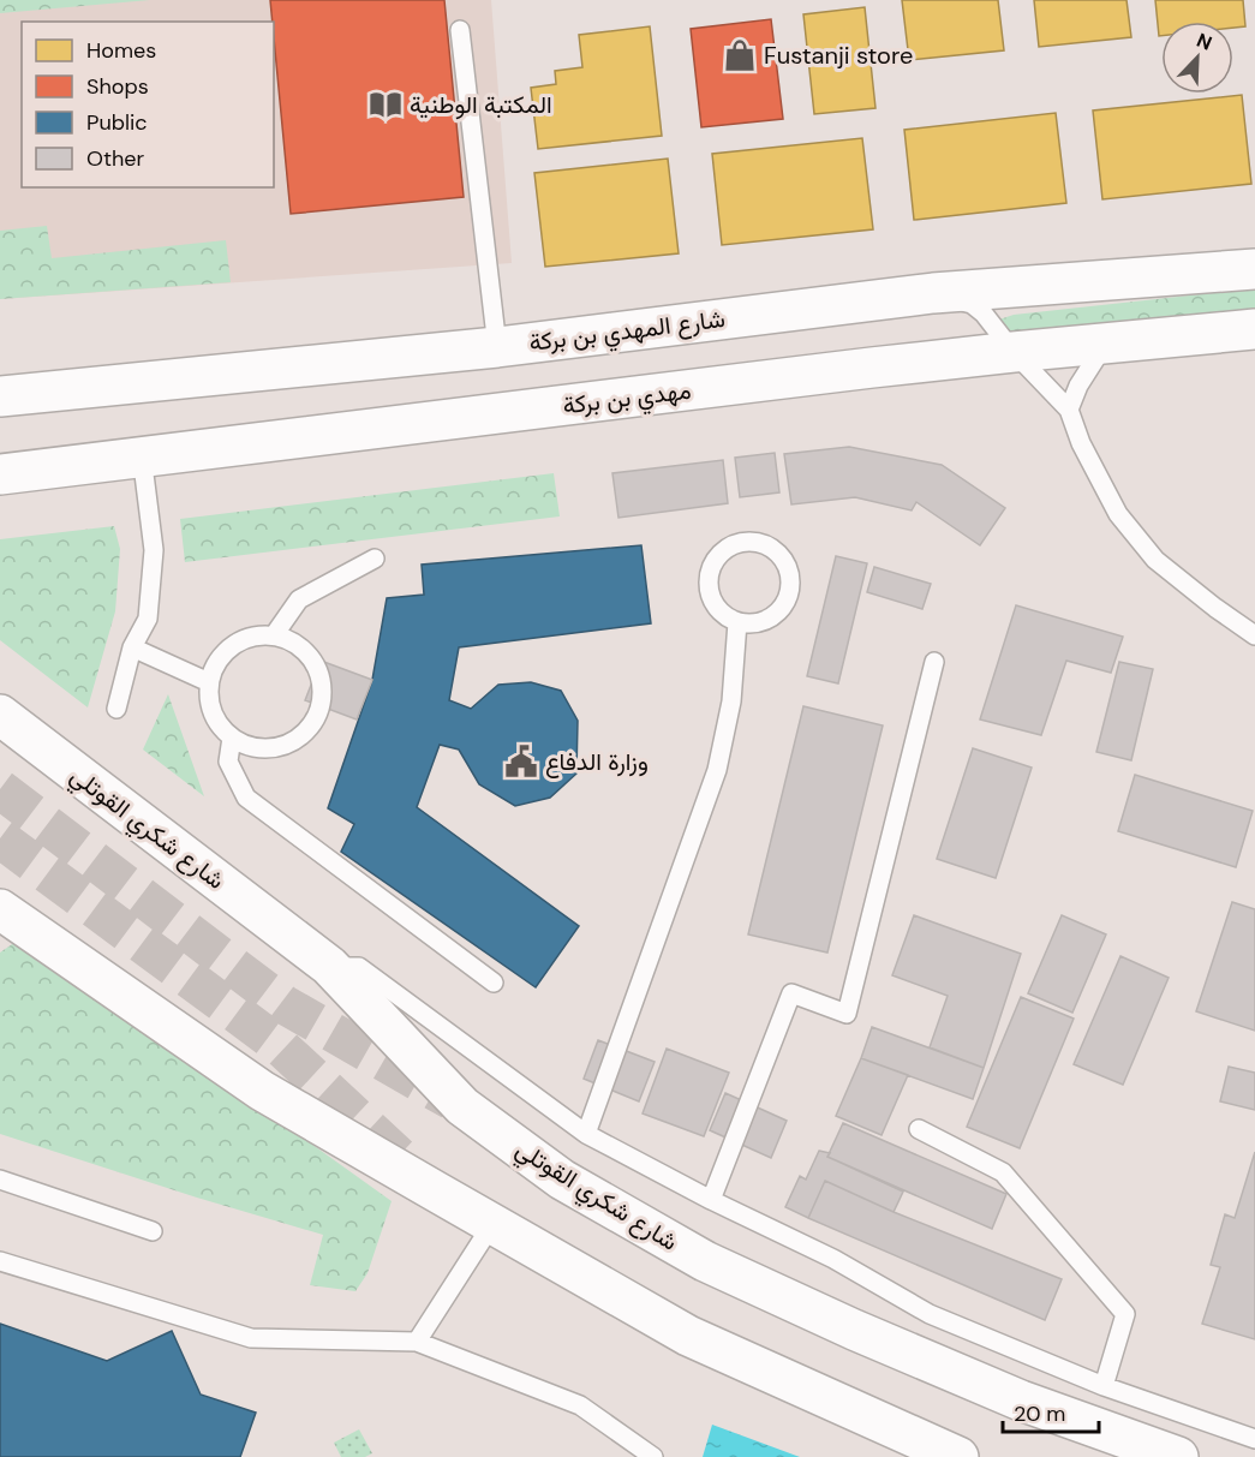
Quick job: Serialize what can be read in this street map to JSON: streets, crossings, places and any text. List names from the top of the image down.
{
  "streets": {
    "main road": ["شارع المهدي بن بركة", "مهدي بن بركة", "شارع شكري القوتلي"]
  },
  "places": {
    "shop": ["Fustanji store"],
    "library": ["المكتبة الوطنية"],
    "public building": ["وزارة الدفاع"]
  },
  "legend": [
    "Homes",
    "Shops",
    "Public",
    "Other"
  ],
  "scale_bar": "20 m",
  "north": "top right"
}
